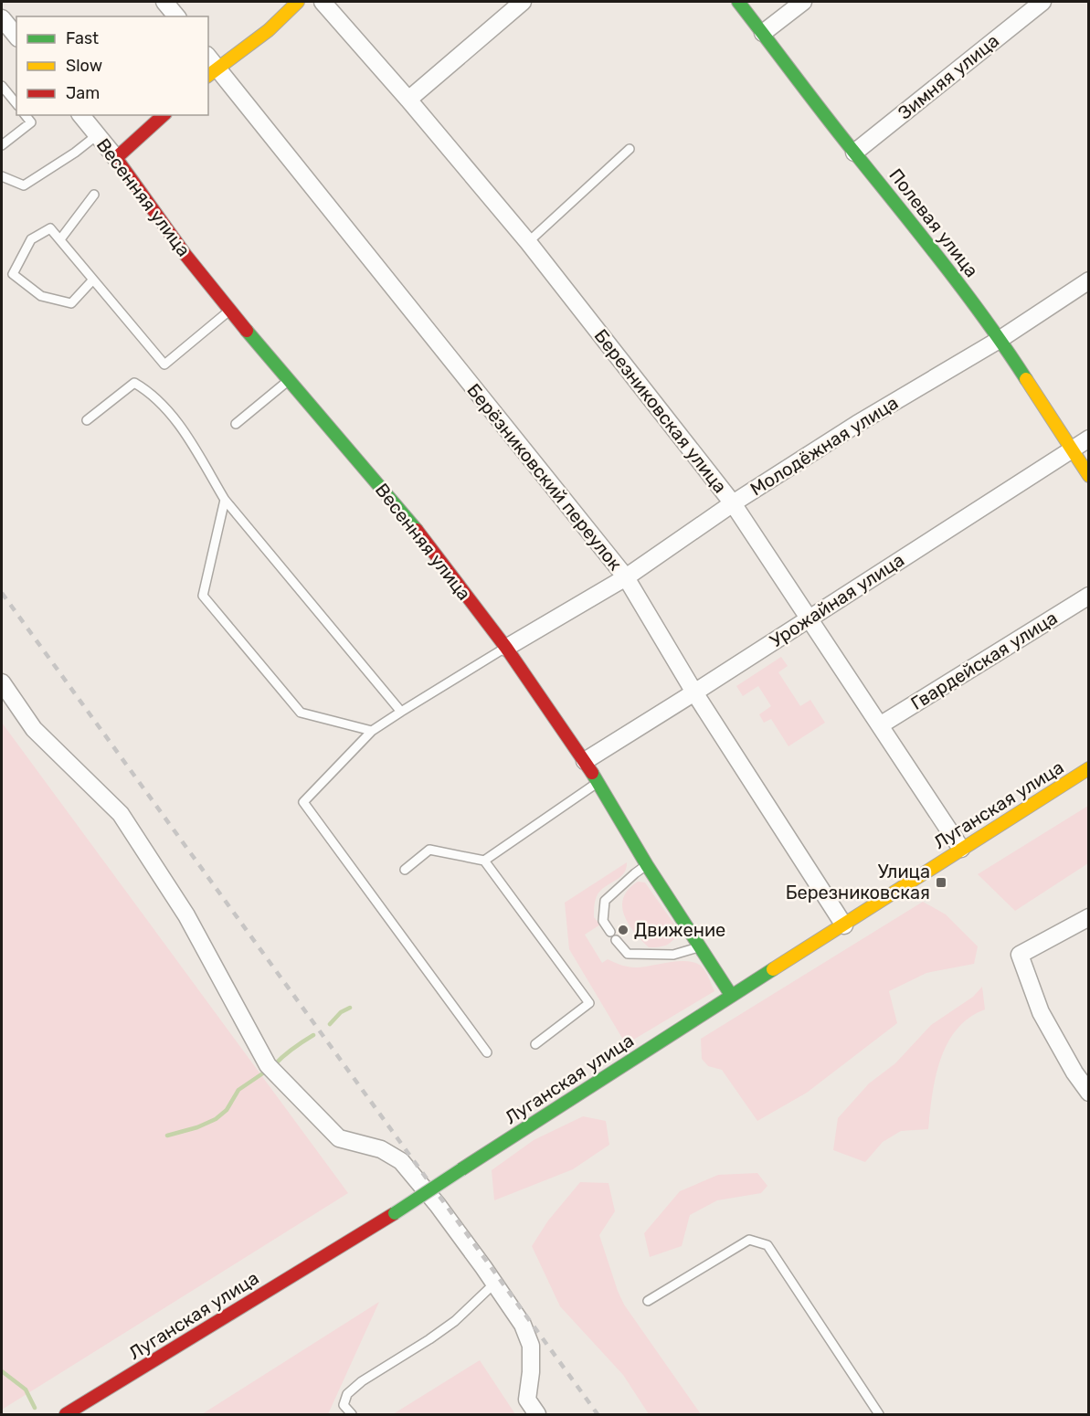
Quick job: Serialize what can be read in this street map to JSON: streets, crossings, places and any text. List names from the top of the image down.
{
  "streets": {
    "main road": ["Весенняя улица", "Полевая улица", "Луганская улица"],
    "street": [
      "Зимняя улица",
      "Березниковская улица",
      "Молодёжная улица",
      "Берёзниковский переулок",
      "Урожайная улица",
      "Гвардейская улица"
    ]
  },
  "crossings": [
    ["Зимняя улица", "Полевая улица"],
    ["Весенняя улица", "Молодёжная улица"],
    ["Весенняя улица", "Урожайная улица"],
    ["Весенняя улица", "Луганская улица"],
    ["Полевая улица", "Молодёжная улица"],
    ["Полевая улица", "Урожайная улица"],
    ["Березниковская улица", "Молодёжная улица"],
    ["Березниковская улица", "Урожайная улица"],
    ["Березниковская улица", "Гвардейская улица"],
    ["Березниковская улица", "Луганская улица"],
    ["Молодёжная улица", "Берёзниковский переулок"],
    ["Берёзниковский переулок", "Урожайная улица"],
    ["Берёзниковский переулок", "Луганская улица"]
  ],
  "places": {
    "transit": ["Улица Березниковская"],
    "other": ["Движение"]
  },
  "legend": ["Fast", "Slow", "Jam"]
}
